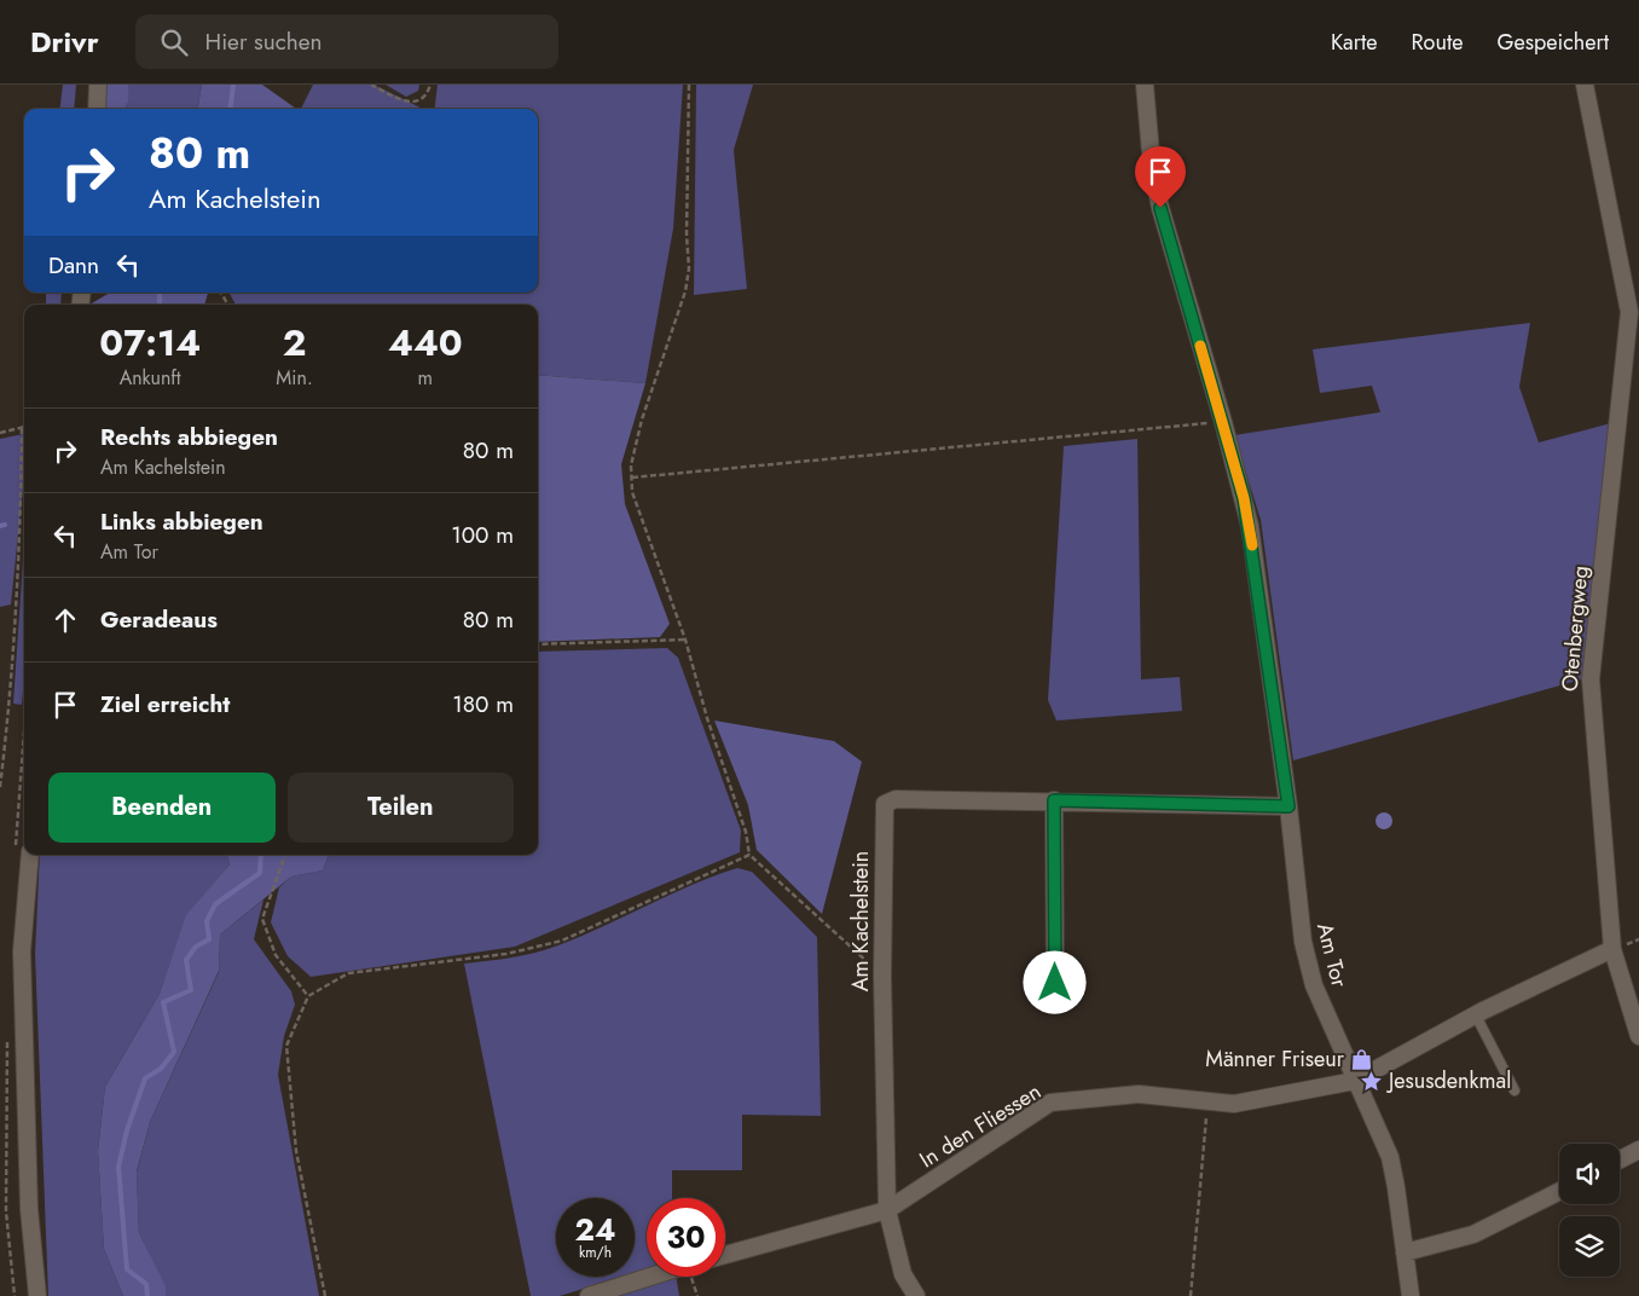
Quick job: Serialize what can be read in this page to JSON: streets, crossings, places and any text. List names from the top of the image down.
{
  "streets": {
    "street": [
      "Otenbergweg",
      "Am Kachelstein",
      "Am Tor",
      "In den Fliessen"
    ]
  },
  "crossings": [
    ["Otenbergweg", "In den Fliessen"],
    ["Am Kachelstein", "Am Tor"],
    ["Am Kachelstein", "In den Fliessen"],
    ["Am Tor", "In den Fliessen"]
  ],
  "places": {
    "shop": ["Männer Friseur"],
    "place": ["Jesusdenkmal"]
  },
  "page": {
    "header": "Drivr",
    "search": "Hier suchen",
    "nav": ["Karte", "Route", "Gespeichert"],
    "turn": ["80 m", "Am Kachelstein"],
    "then": "Dann",
    "eta": [
      "07:14",
      "Ankunft",
      "2",
      "Min.",
      "440",
      "m"
    ],
    "list": [
      {
        "name": "Rechts abbiegen",
        "note": "Am Kachelstein",
        "value": "80 m"
      },
      {
        "name": "Links abbiegen",
        "note": "Am Tor",
        "value": "100 m"
      },
      {
        "name": "Geradeaus",
        "value": "80 m"
      },
      {
        "name": "Ziel erreicht",
        "value": "180 m"
      }
    ],
    "buttons": ["Beenden", "Teilen"],
    "speed": "24 km/h",
    "limit": "30"
  }
}
